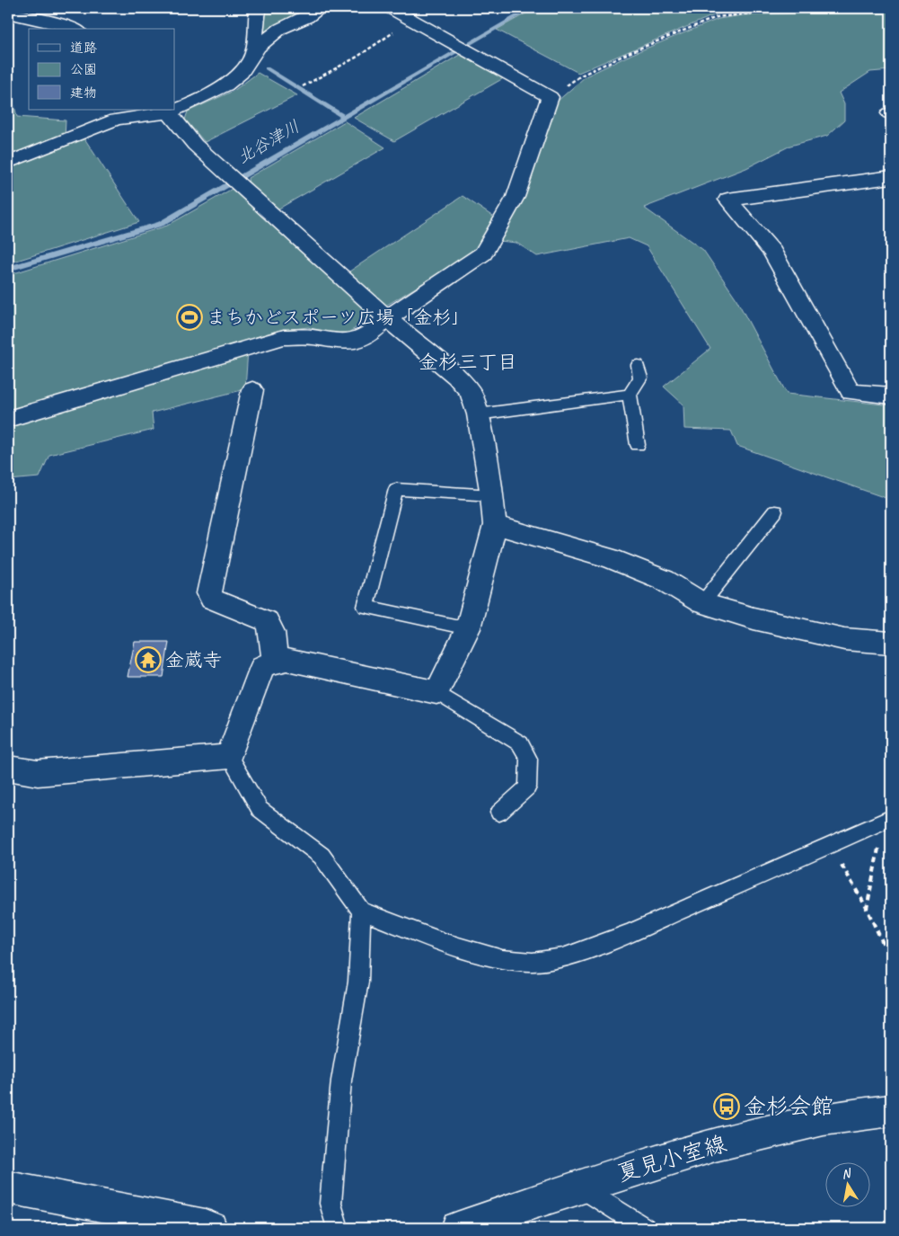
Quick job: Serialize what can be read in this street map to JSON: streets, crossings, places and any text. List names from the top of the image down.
{
  "streets": {
    "street": ["夏見小室線"]
  },
  "districts": ["金杉三丁目"],
  "water": ["北谷津川"],
  "places": {
    "sports": ["まちかどスポーツ広場「金杉」"],
    "temple": ["金蔵寺"],
    "bus stop": ["金杉会館"]
  },
  "legend": ["道路", "公園", "建物"],
  "north": "top"
}
